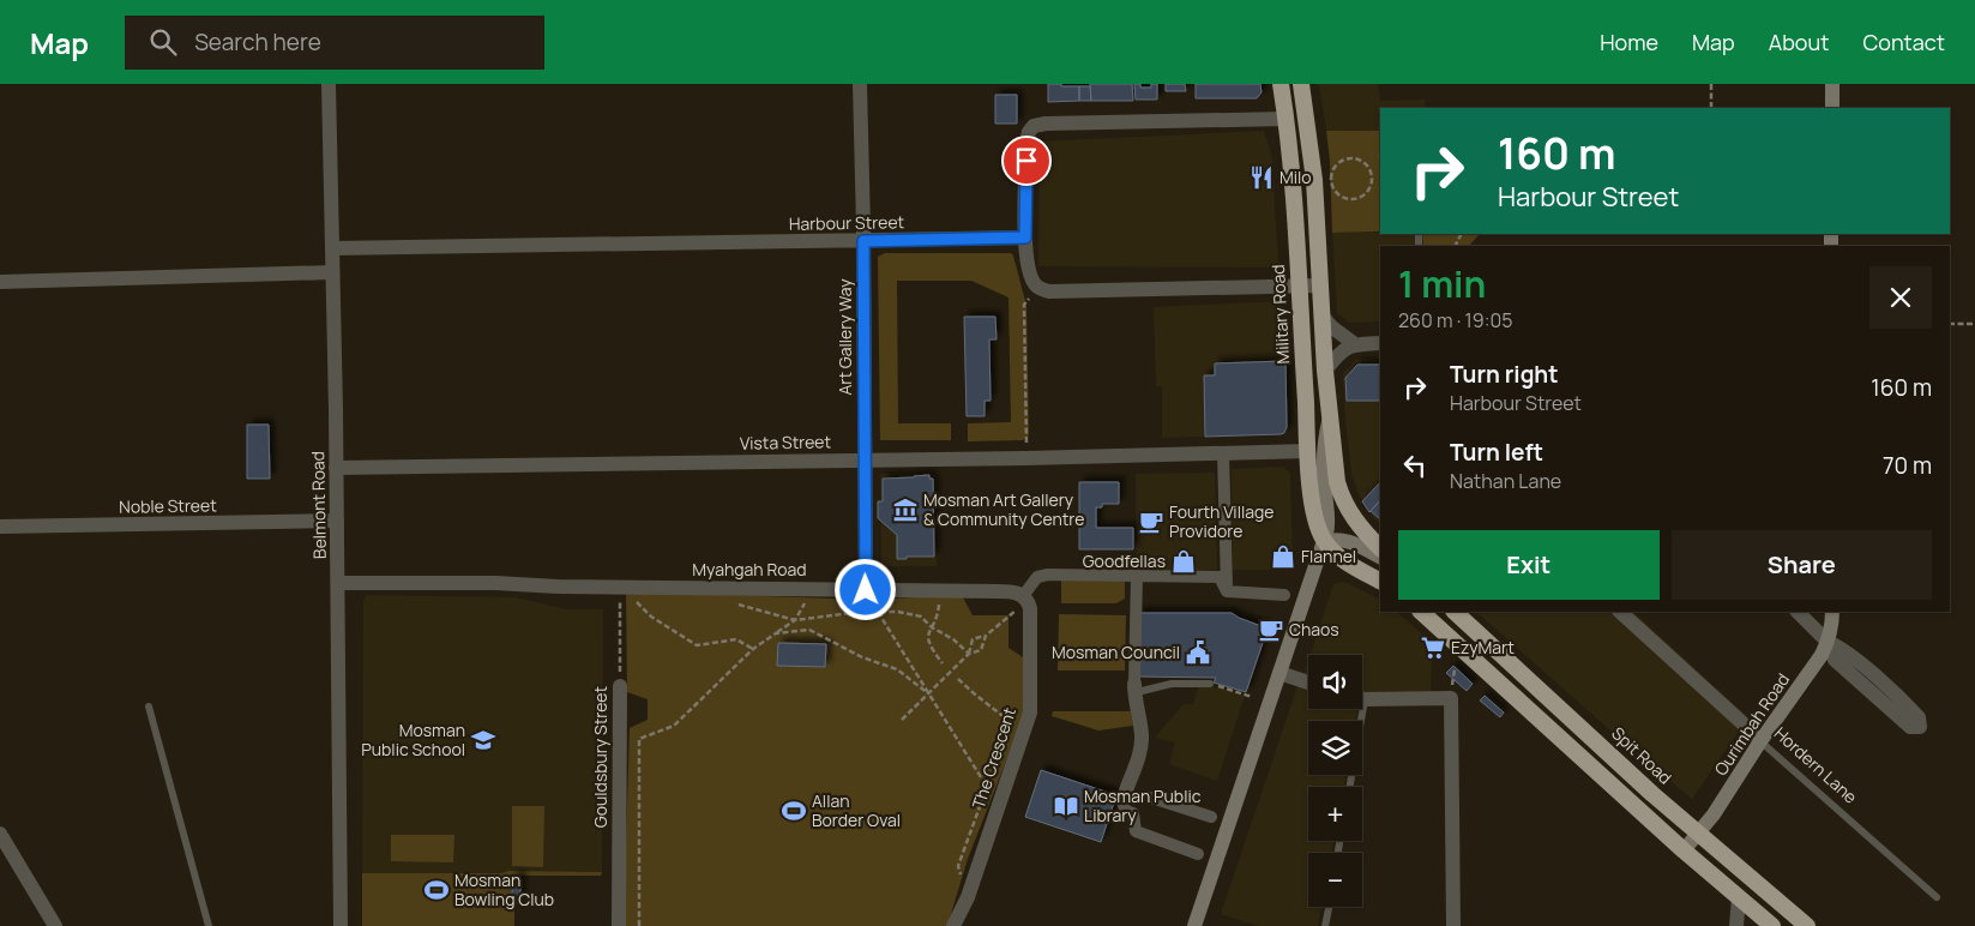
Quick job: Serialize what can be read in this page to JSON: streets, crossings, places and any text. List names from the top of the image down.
{
  "streets": {
    "highway": ["Military Road", "Spit Road"],
    "main road": ["Ourimbah Road"],
    "street": [
      "Harbour Street",
      "Art Gallery Way",
      "Vista Street",
      "Belmont Road",
      "Noble Street",
      "Myahgah Road",
      "Gouldsbury Street",
      "The Crescent",
      "Hordern Lane"
    ]
  },
  "crossings": [
    ["Harbour Street", "Art Gallery Way"],
    ["Harbour Street", "Belmont Road"],
    ["Military Road", "Vista Street"],
    ["Art Gallery Way", "Vista Street"],
    ["Art Gallery Way", "Myahgah Road"],
    ["Vista Street", "Belmont Road"],
    ["Belmont Road", "Noble Street"],
    ["Belmont Road", "Myahgah Road"],
    ["Myahgah Road", "Gouldsbury Street"],
    ["Myahgah Road", "The Crescent"],
    ["Ourimbah Road", "Spit Road"],
    ["Ourimbah Road", "Hordern Lane"]
  ],
  "places": {
    "restaurant": ["Milo"],
    "museum": ["Mosman Art Gallery & Community Centre"],
    "cafe": ["Fourth Village Providore", "Chaos"],
    "shop": ["Flannel", "Goodfellas"],
    "supermarket": ["EzyMart"],
    "public building": ["Mosman Council"],
    "school or university": ["Mosman Public School"],
    "library": ["Mosman Public Library"],
    "sports": ["Allan Border Oval", "Mosman Bowling Club"]
  },
  "page": {
    "header": "Map",
    "search": "Search here",
    "nav": [
      "Home",
      "Map",
      "About",
      "Contact"
    ],
    "turn": ["160 m", "Harbour Street"],
    "heading": ["1 min", "260 m · 19:05"],
    "list": [
      {
        "name": "Turn right",
        "note": "Harbour Street",
        "value": "160 m"
      },
      {
        "name": "Turn left",
        "note": "Nathan Lane",
        "value": "70 m"
      }
    ],
    "buttons": ["Exit", "Share"],
    "map_buttons": ["+", "−"]
  }
}
